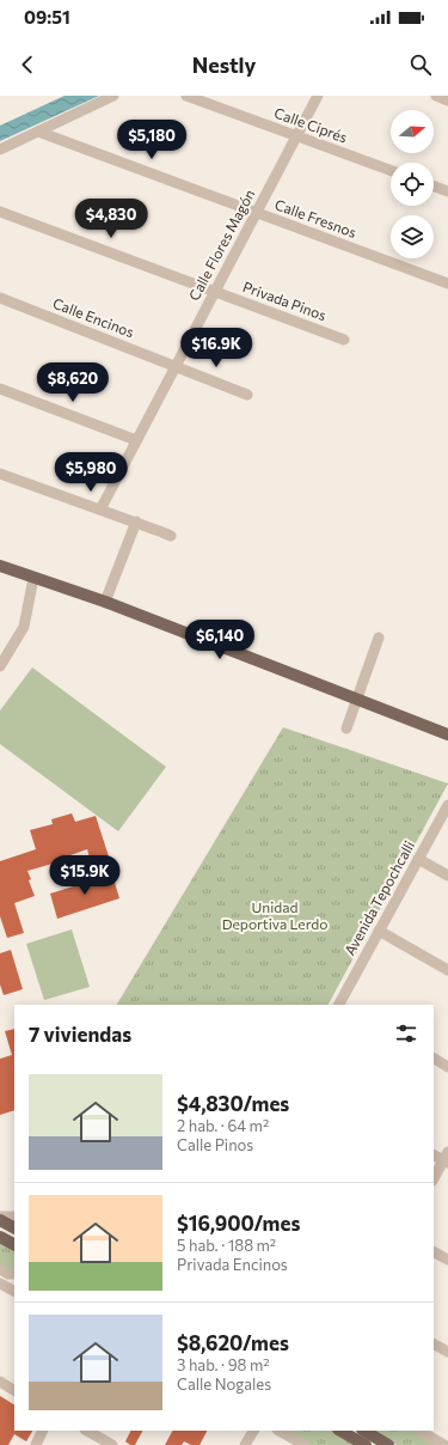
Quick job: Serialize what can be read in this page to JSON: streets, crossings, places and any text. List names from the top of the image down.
{
  "streets": {
    "street": [
      "Calle Ciprés",
      "Calle Fresnos",
      "Calle Flores Magón",
      "Privada Pinos",
      "Calle Encinos",
      "Avenida Tepochcalli"
    ]
  },
  "crossings": [
    ["Calle Ciprés", "Calle Flores Magón"],
    ["Calle Fresnos", "Calle Flores Magón"],
    ["Calle Flores Magón", "Privada Pinos"],
    ["Calle Flores Magón", "Calle Encinos"]
  ],
  "parks": ["Unidad Deportiva Lerdo"],
  "north": "right",
  "page": {
    "status": "09:51",
    "header": "Nestly",
    "price": [
      "$5,180",
      "$4,830",
      "$16.9K",
      "$8,620",
      "$5,980",
      "$6,140",
      "$15.9K"
    ],
    "heading": "7 viviendas",
    "list": [
      {
        "name": "$4,830/mes",
        "note": "2 hab. · 64 m² · Calle Pinos"
      },
      {
        "name": "$16,900/mes",
        "note": "5 hab. · 188 m² · Privada Encinos"
      },
      {
        "name": "$8,620/mes",
        "note": "3 hab. · 98 m² · Calle Nogales"
      }
    ]
  }
}
